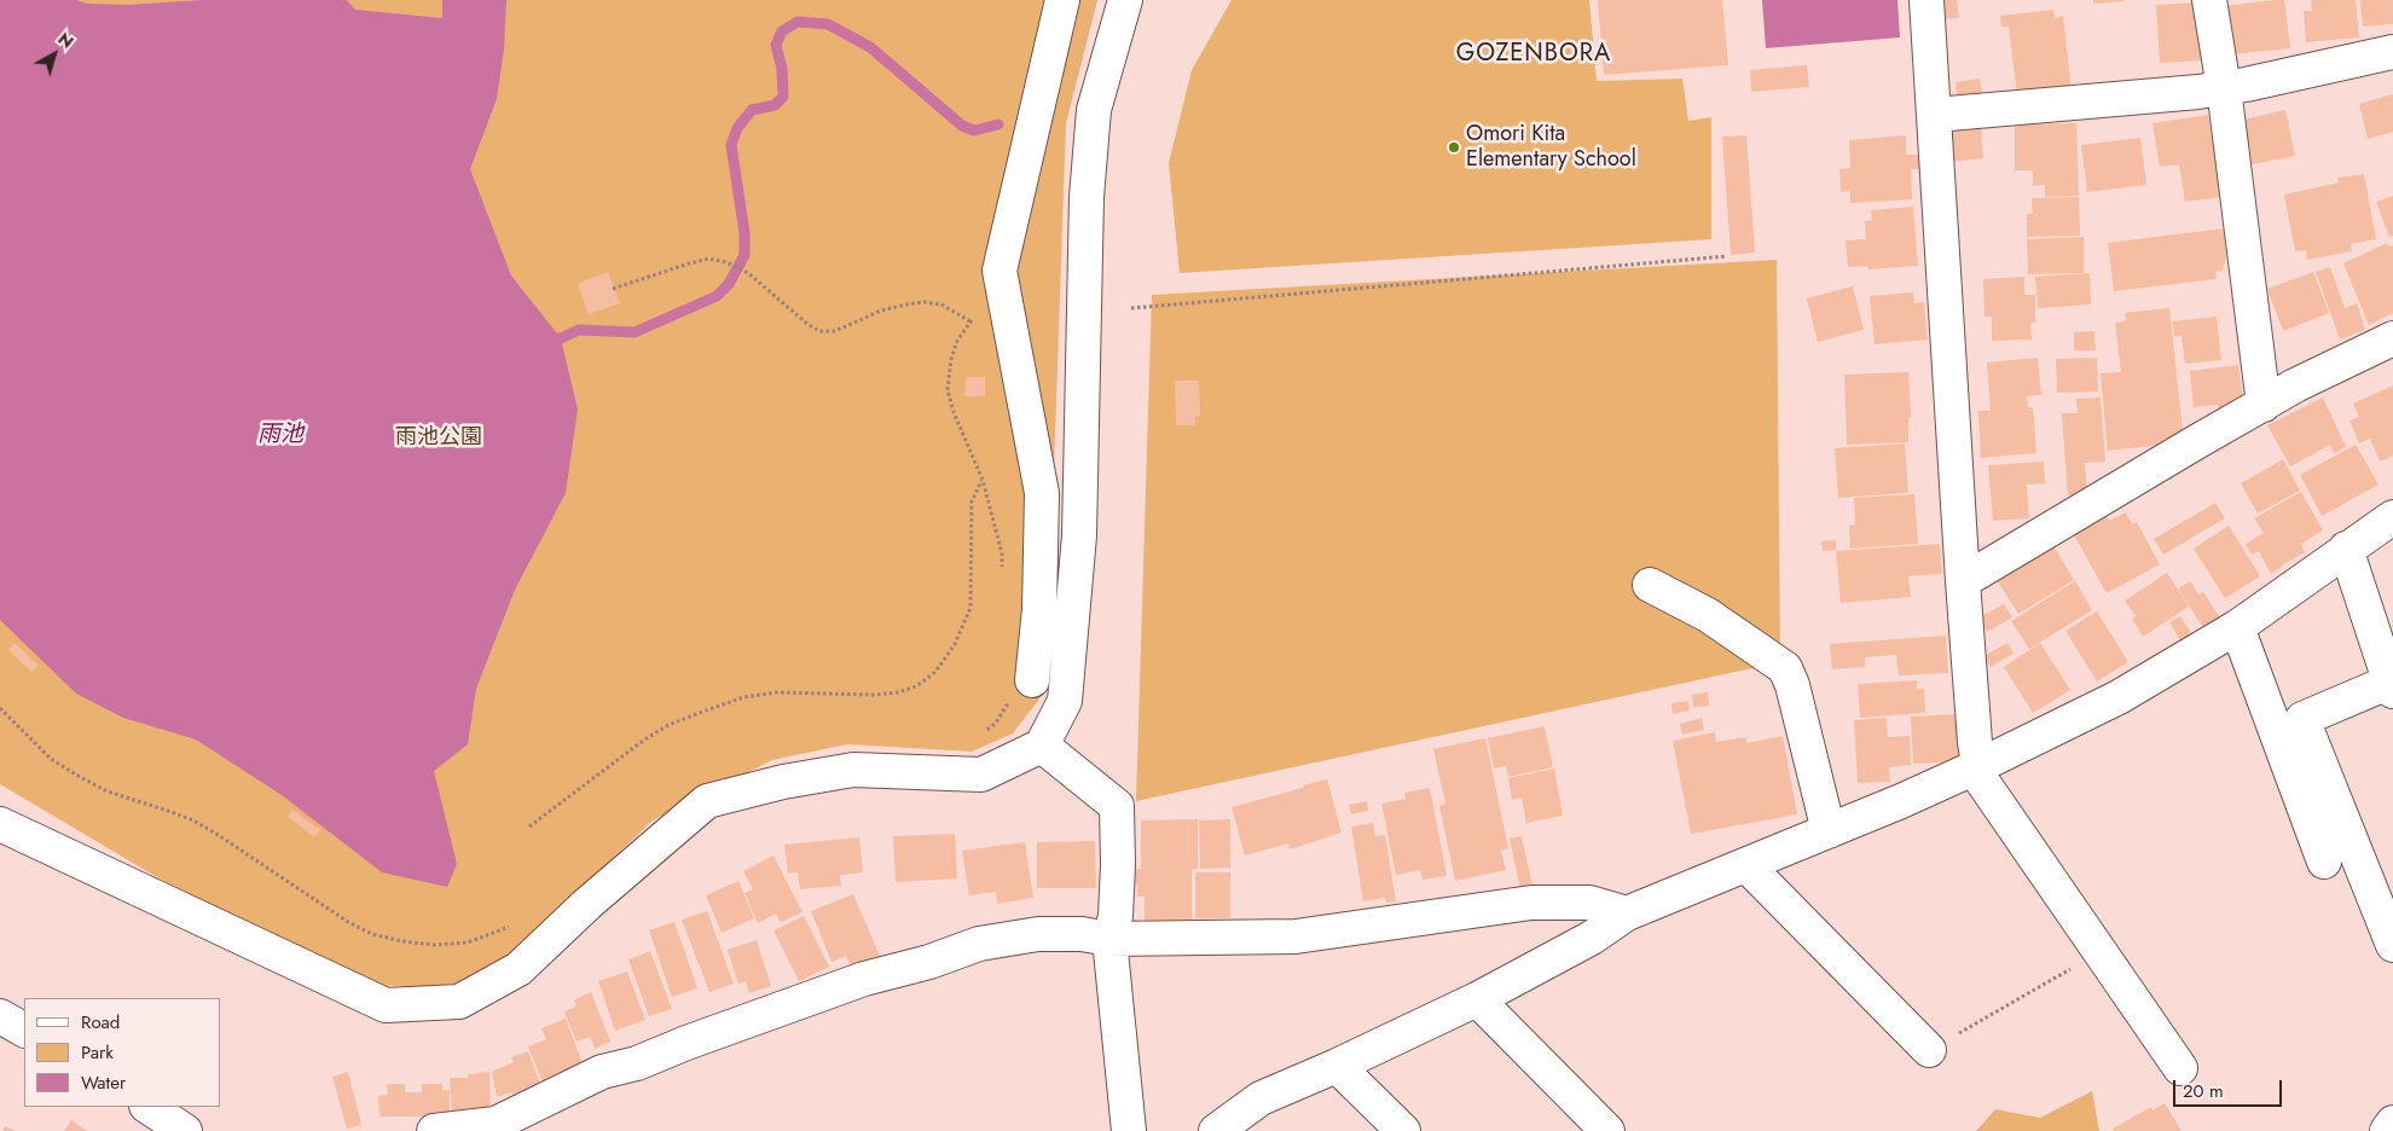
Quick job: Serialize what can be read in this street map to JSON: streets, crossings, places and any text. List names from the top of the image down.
{
  "districts": ["GOZENBORA"],
  "water": ["雨池"],
  "parks": ["雨池公園"],
  "places": ["Omori Kita Elementary School"],
  "legend": ["Road", "Park", "Water"],
  "scale_bar": "20 m",
  "north": "top right"
}
